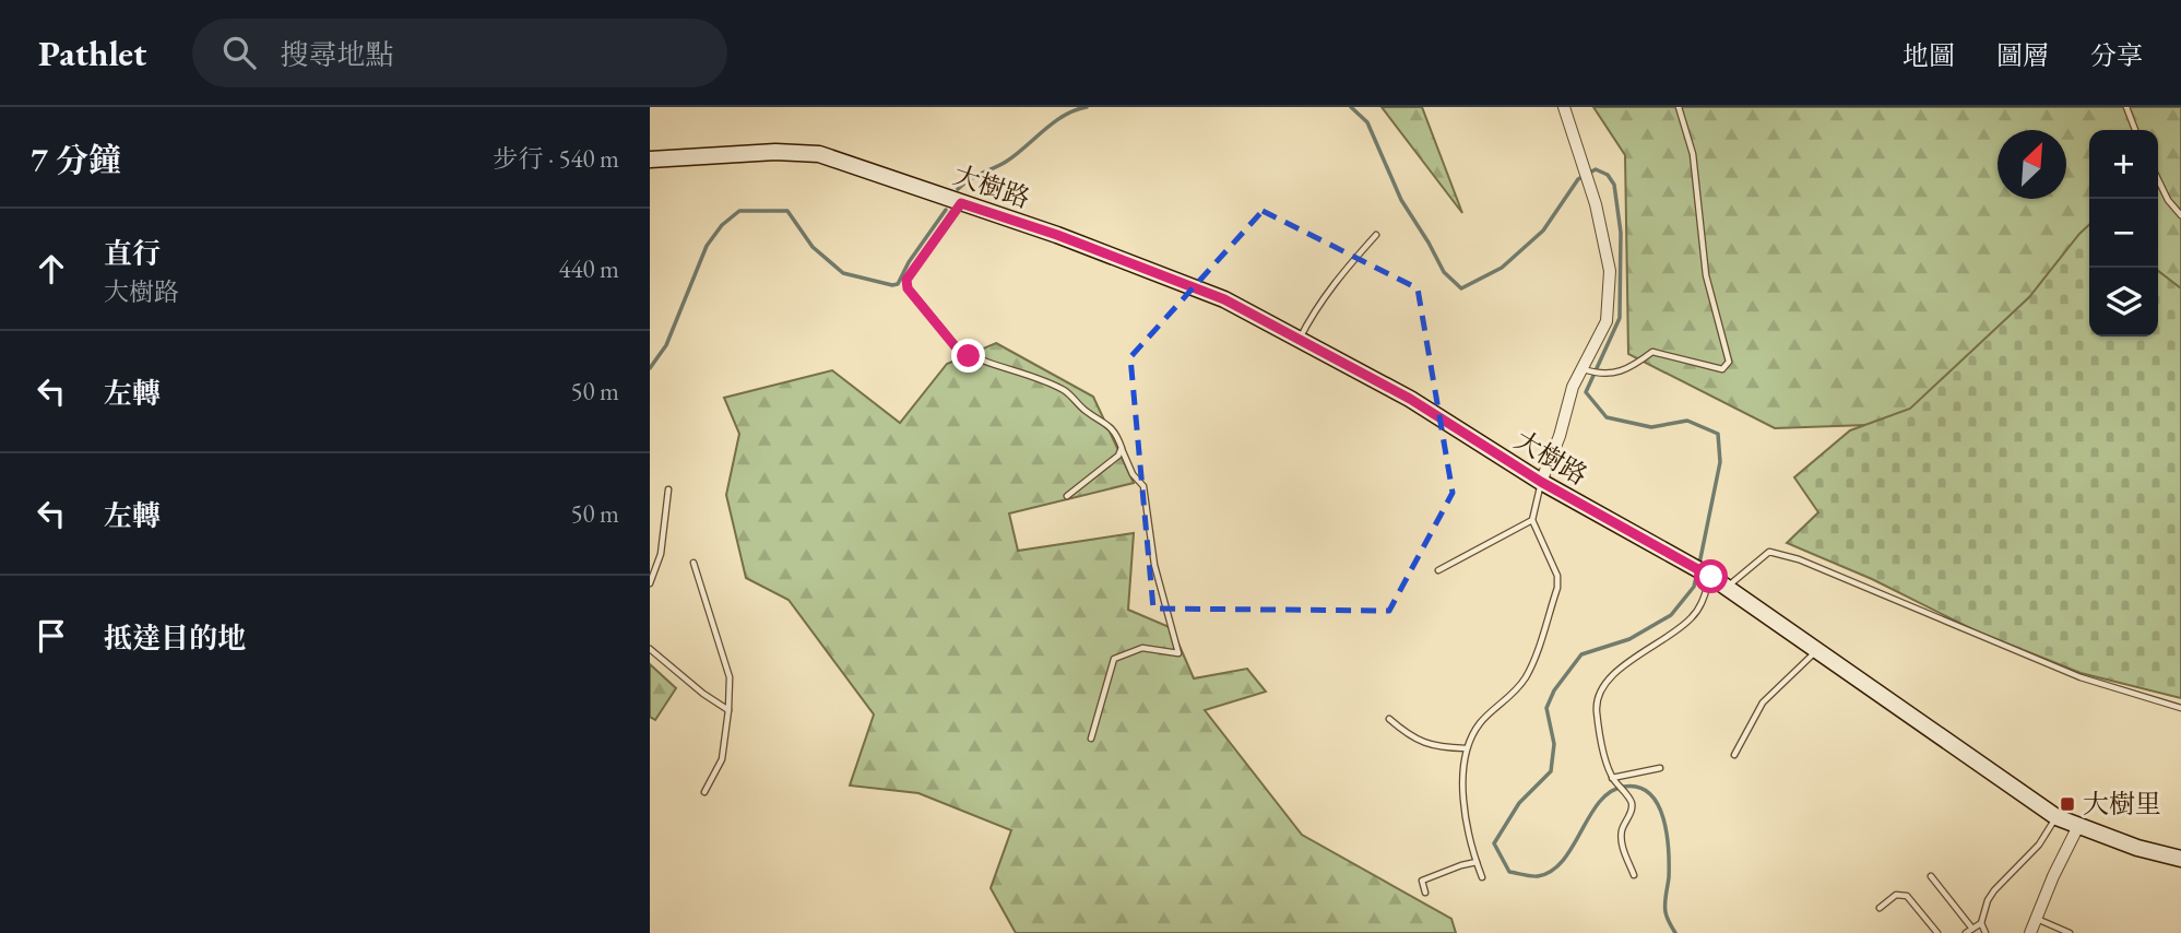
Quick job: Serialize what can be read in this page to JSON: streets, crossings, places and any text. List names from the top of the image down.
{
  "streets": {
    "street": ["大樹路"]
  },
  "places": {
    "transit": ["大樹里"]
  },
  "north": "top right",
  "page": {
    "header": "Pathlet",
    "search": "搜尋地點",
    "nav": ["地圖", "圖層", "分享"],
    "heading": ["7 分鐘", "步行 · 540 m"],
    "map_buttons": ["+", "−"],
    "list": [
      ["直行", "大樹路", "440 m"],
      ["左轉", "50 m"],
      ["左轉", "50 m"],
      "抵達目的地"
    ]
  }
}
